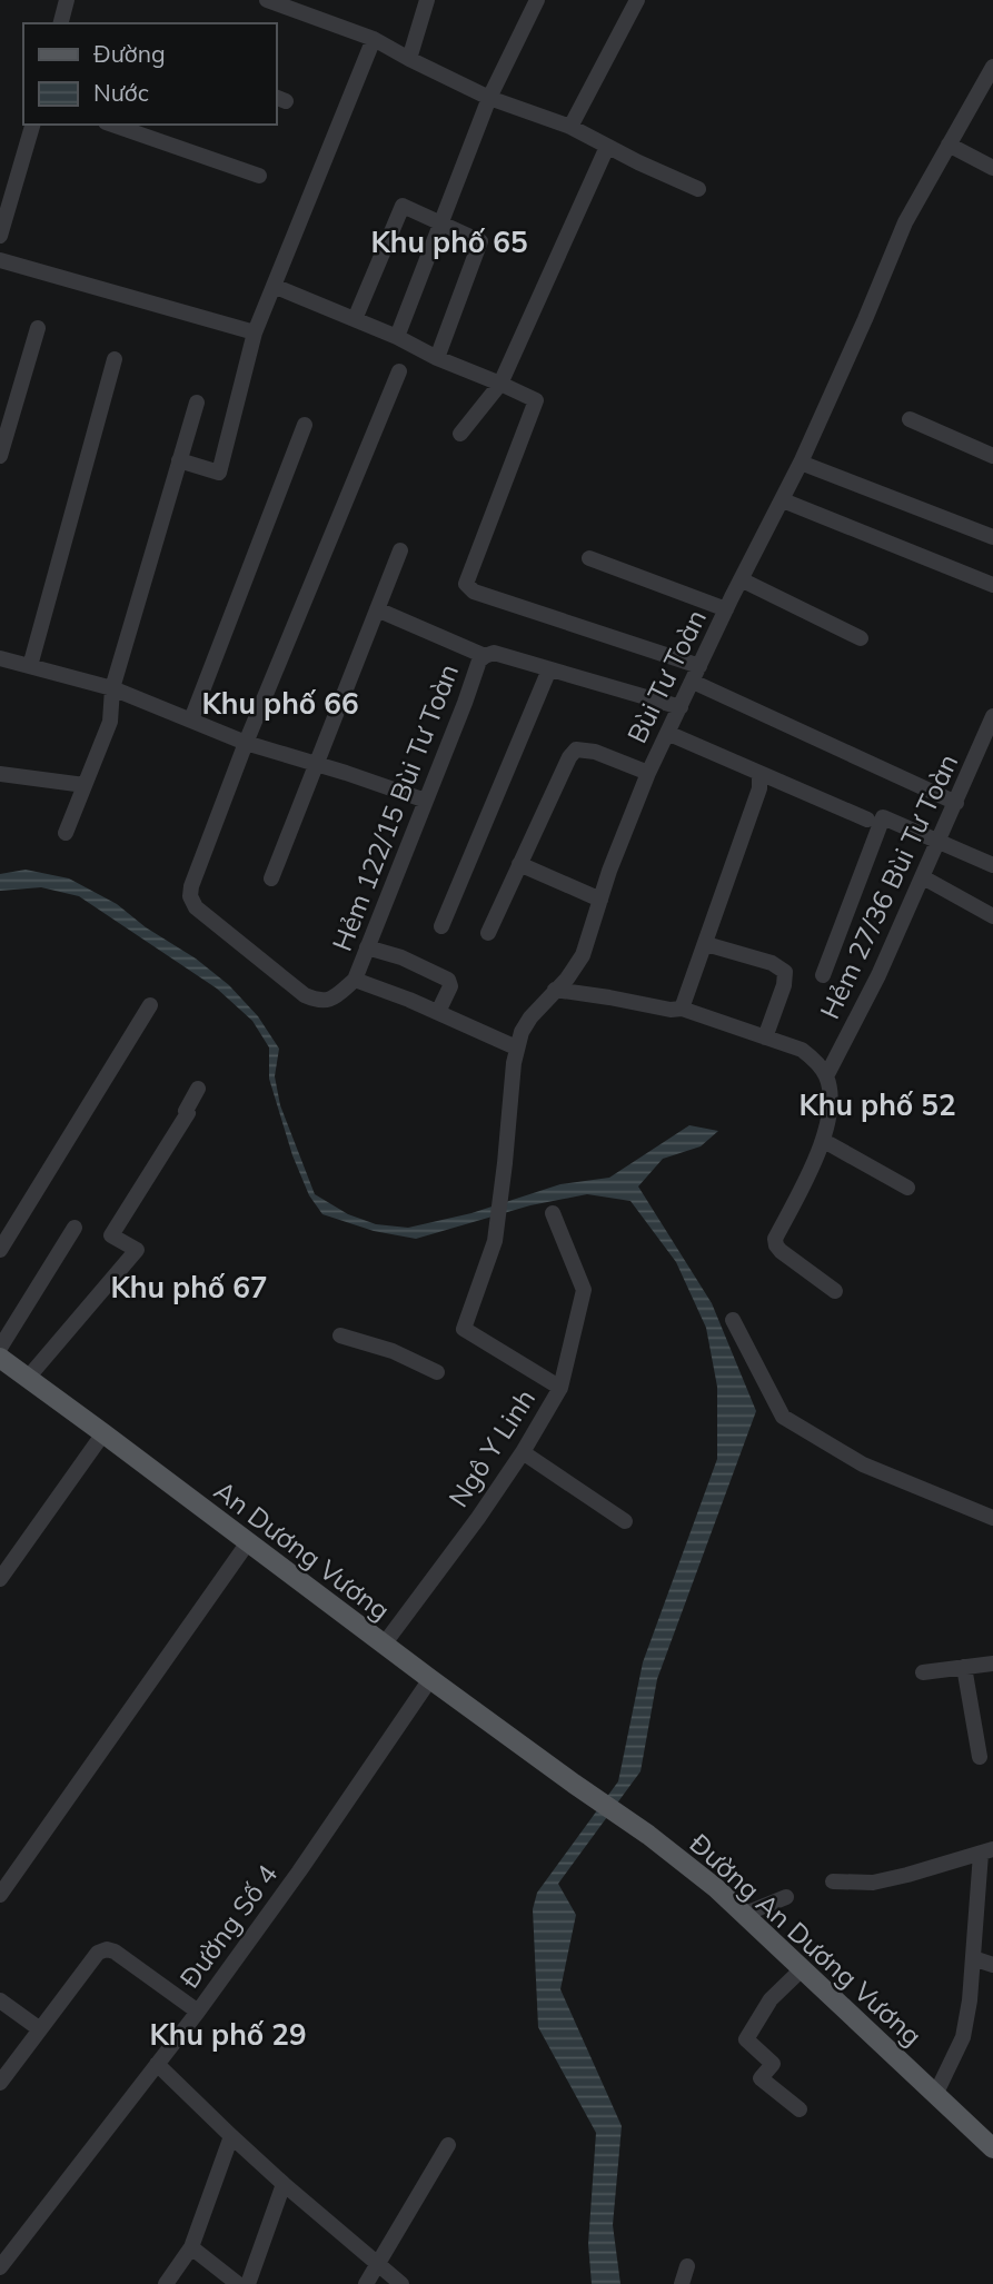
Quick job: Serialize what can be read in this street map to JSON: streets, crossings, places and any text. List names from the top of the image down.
{
  "streets": {
    "main road": ["An Dương Vương", "Đường An Dương Vương"],
    "street": [
      "Bùi Tư Toàn",
      "Hẻm 122/15 Bùi Tư Toàn",
      "Hẻm 27/36 Bùi Tư Toàn",
      "Ngô Y Linh",
      "Đường Số 4"
    ]
  },
  "crossings": [
    ["Bùi Tư Toàn", "Ngô Y Linh"],
    ["Ngô Y Linh", "An Dương Vương"],
    ["An Dương Vương", "Đường Số 4"],
    ["An Dương Vương", "Đường An Dương Vương"]
  ],
  "districts": [
    "Khu phố 65",
    "Khu phố 66",
    "Khu phố 52",
    "Khu phố 67",
    "Khu phố 29"
  ],
  "legend": ["Đường", "Nước"]
}
